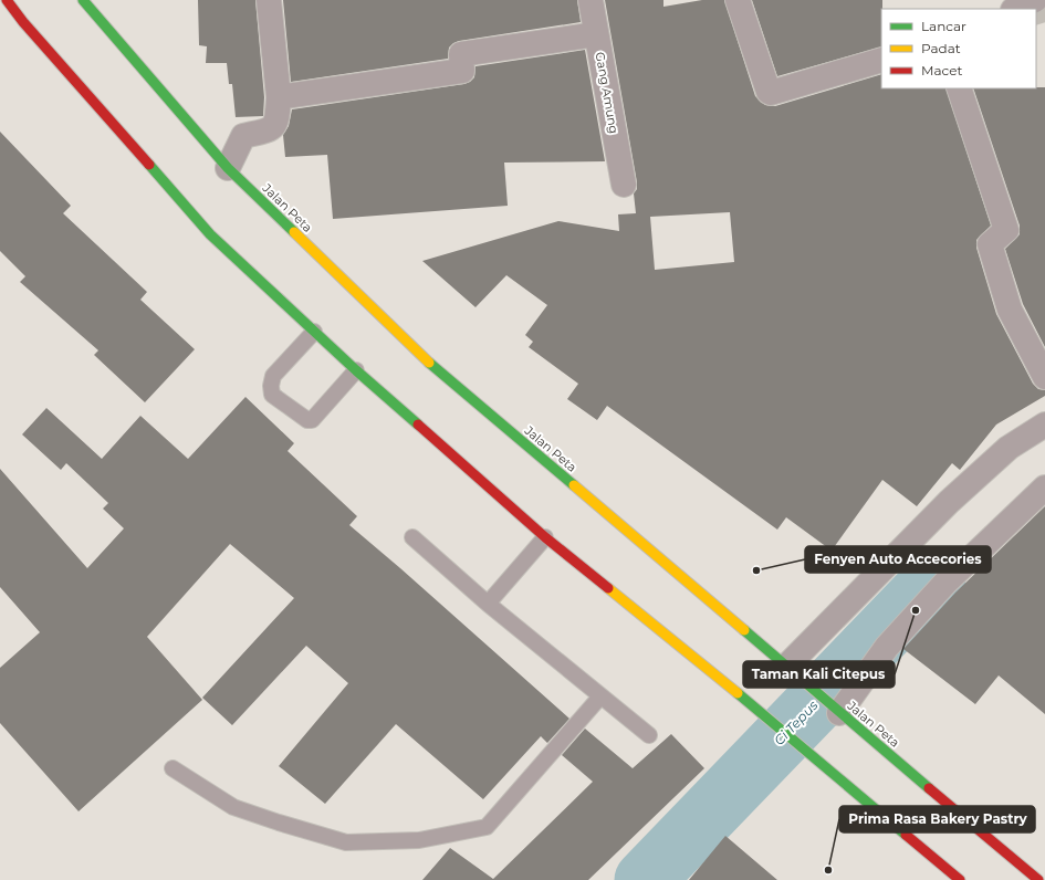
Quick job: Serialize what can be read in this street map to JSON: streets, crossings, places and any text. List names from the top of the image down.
{
  "streets": {
    "main road": ["Jalan Peta"],
    "street": ["Gang Amung"]
  },
  "water": ["Ci Tepus"],
  "places": ["Fenyen Auto Accecories", "Taman Kali Citepus", "Prima Rasa Bakery Pastry"],
  "legend": ["Lancar", "Padat", "Macet"]
}
